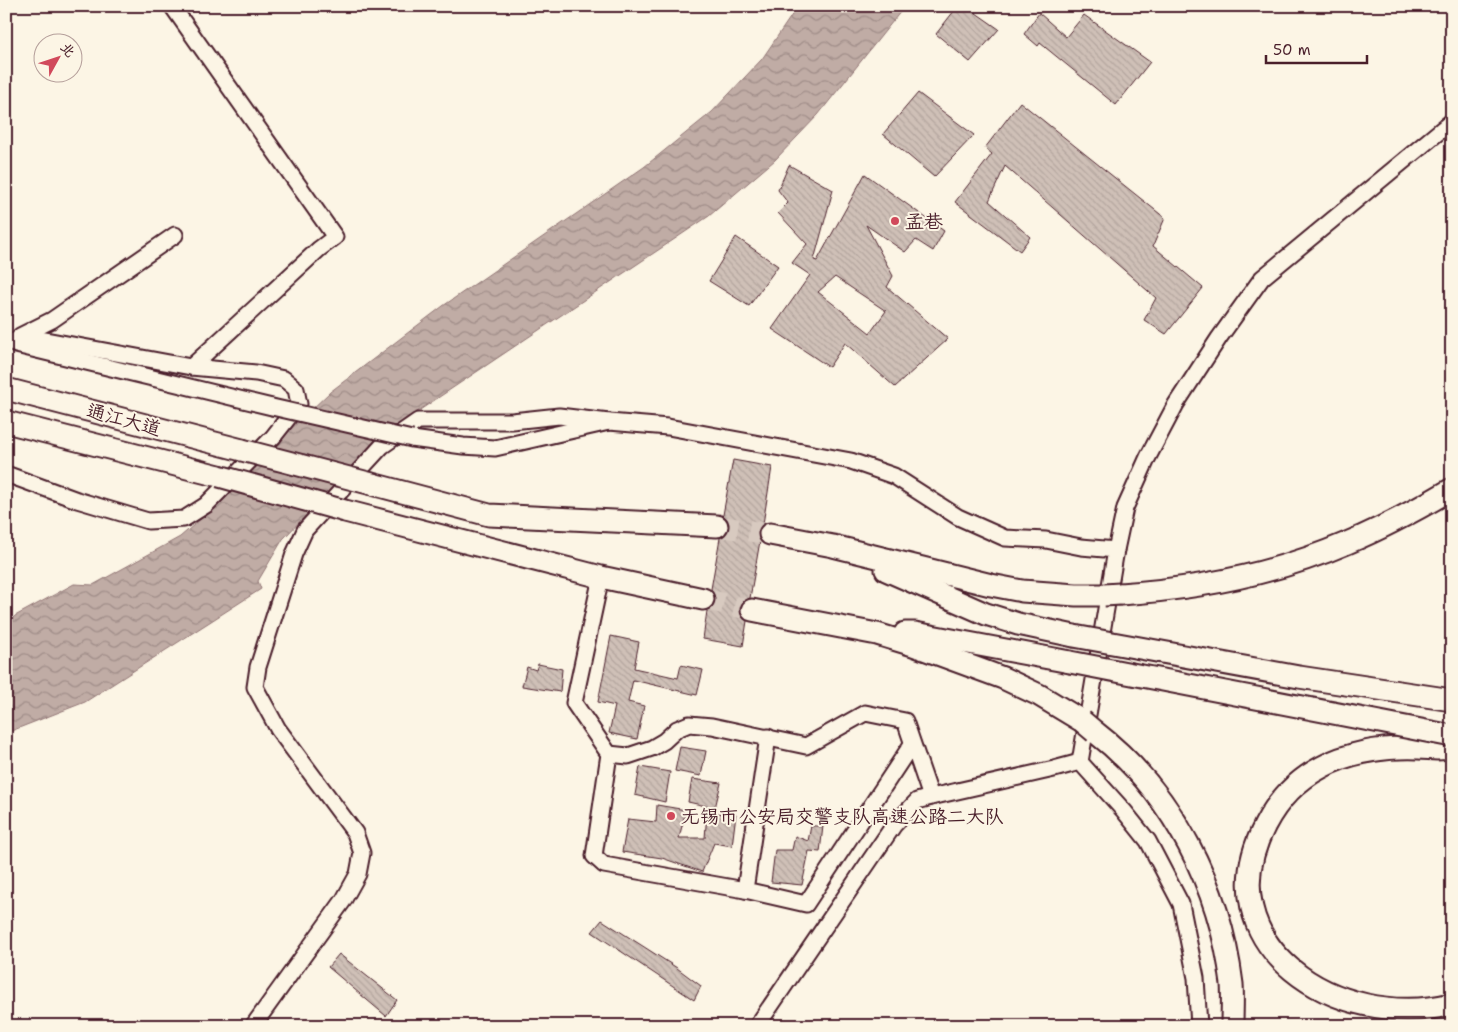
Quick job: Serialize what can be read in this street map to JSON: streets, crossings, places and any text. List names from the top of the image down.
{
  "streets": {
    "highway": ["通江大道"]
  },
  "places": ["孟巷", "无锡市公安局交警支队高速公路二大队"],
  "scale_bar": "50 m",
  "north": "top right"
}
